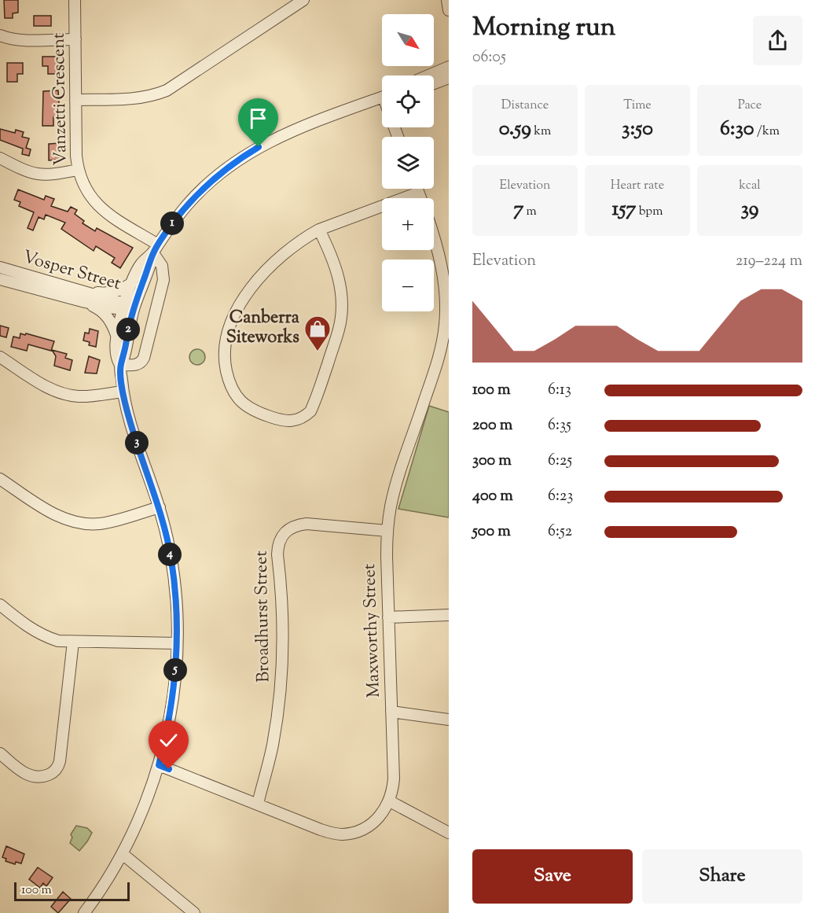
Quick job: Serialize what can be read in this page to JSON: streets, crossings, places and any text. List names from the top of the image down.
{
  "streets": {
    "street": [
      "Vanzetti Crescent",
      "Vosper Street",
      "Broadhurst Street",
      "Maxworthy Street"
    ]
  },
  "crossings": [
    ["Broadhurst Street", "Maxworthy Street"]
  ],
  "places": {
    "shop": ["Canberra Siteworks"]
  },
  "scale_bar": "100 m",
  "north": "bottom right",
  "page": {
    "heading": ["Morning run", "06:05"],
    "map_buttons": ["+", "−"],
    "stats": [
      ["Distance", "0.59 km"],
      ["Time", "3:50"],
      ["Pace", "6:30 /km"],
      ["Elevation", "7 m"],
      ["Heart rate", "157 bpm"],
      ["kcal", "39"]
    ],
    "pins": [
      "1",
      "2",
      "3",
      "4",
      "5"
    ],
    "chart": ["Elevation", "219–224 m"],
    "list": [
      {
        "name": "100 m",
        "note": "6:13"
      },
      {
        "name": "200 m",
        "note": "6:35"
      },
      {
        "name": "300 m",
        "note": "6:25"
      },
      {
        "name": "400 m",
        "note": "6:23"
      },
      {
        "name": "500 m",
        "note": "6:52"
      }
    ],
    "buttons": ["Save", "Share"],
    "scale": "100 m"
  }
}
